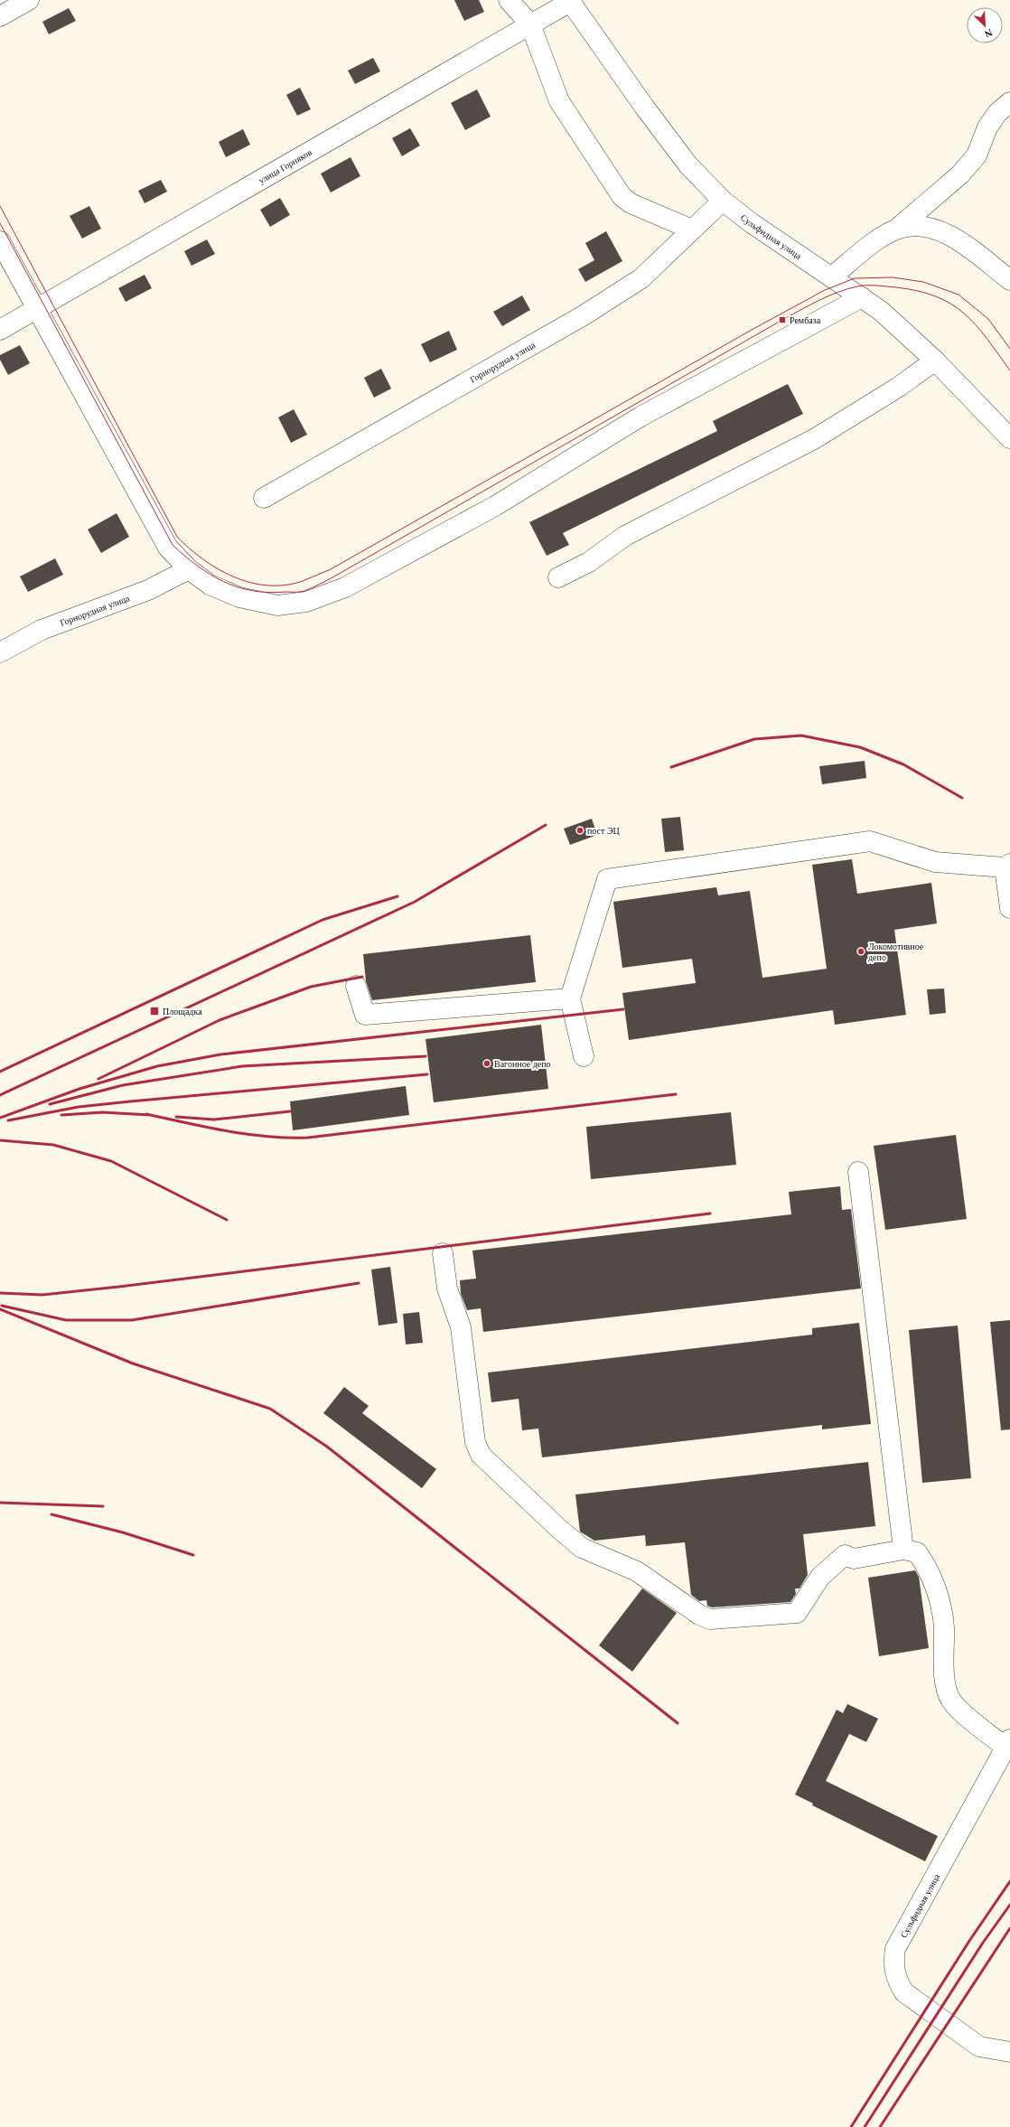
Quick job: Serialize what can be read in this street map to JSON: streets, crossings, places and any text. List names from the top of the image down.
{
  "streets": {
    "street": ["улица Горняков", "Сульфидная улица", "Горнорудная улица"]
  },
  "crossings": [
    ["улица Горняков", "Сульфидная улица"],
    ["Сульфидная улица", "Горнорудная улица"]
  ],
  "places": {
    "transit": ["Рембаза", "Площадка"],
    "other": ["пост ЭЦ", "Локомотивное депо", "Вагонное депо"]
  },
  "north": "bottom right"
}
